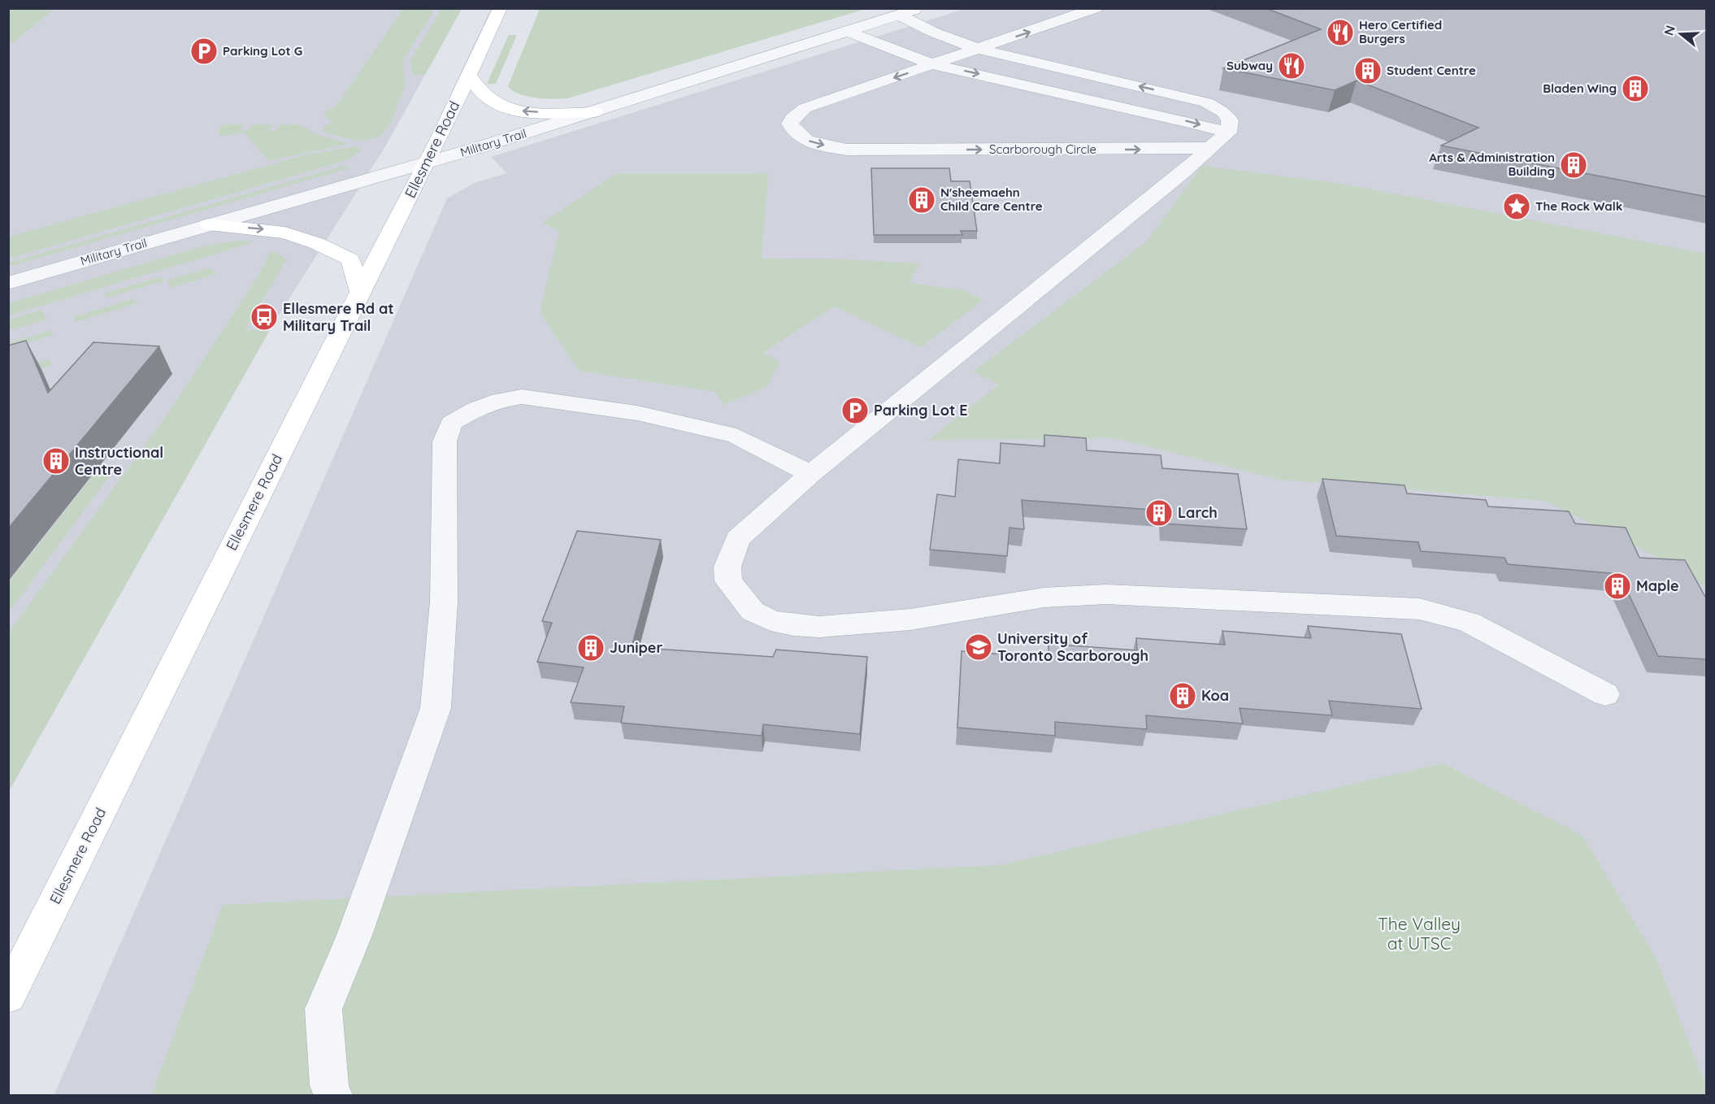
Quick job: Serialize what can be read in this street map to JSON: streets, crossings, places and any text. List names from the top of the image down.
{
  "streets": {
    "main road": ["Ellesmere Road"],
    "street": ["Military Trail", "Scarborough Circle"]
  },
  "crossings": [
    ["Military Trail", "Ellesmere Road"]
  ],
  "parks": ["The Valley at UTSC"],
  "places": {
    "restaurant": ["Hero Certified Burgers", "Subway"],
    "parking": ["Parking Lot G", "Parking Lot E"],
    "building": [
      "Student Centre",
      "Bladen Wing",
      "Arts & Administration Building",
      "N'sheemaehn Child Care Centre",
      "Instructional Centre",
      "Larch",
      "Maple",
      "Juniper",
      "Koa"
    ],
    "place": ["The Rock Walk"],
    "bus stop": ["Ellesmere Rd at Military Trail"],
    "school or university": ["University of Toronto Scarborough"]
  },
  "north": "left"
}
